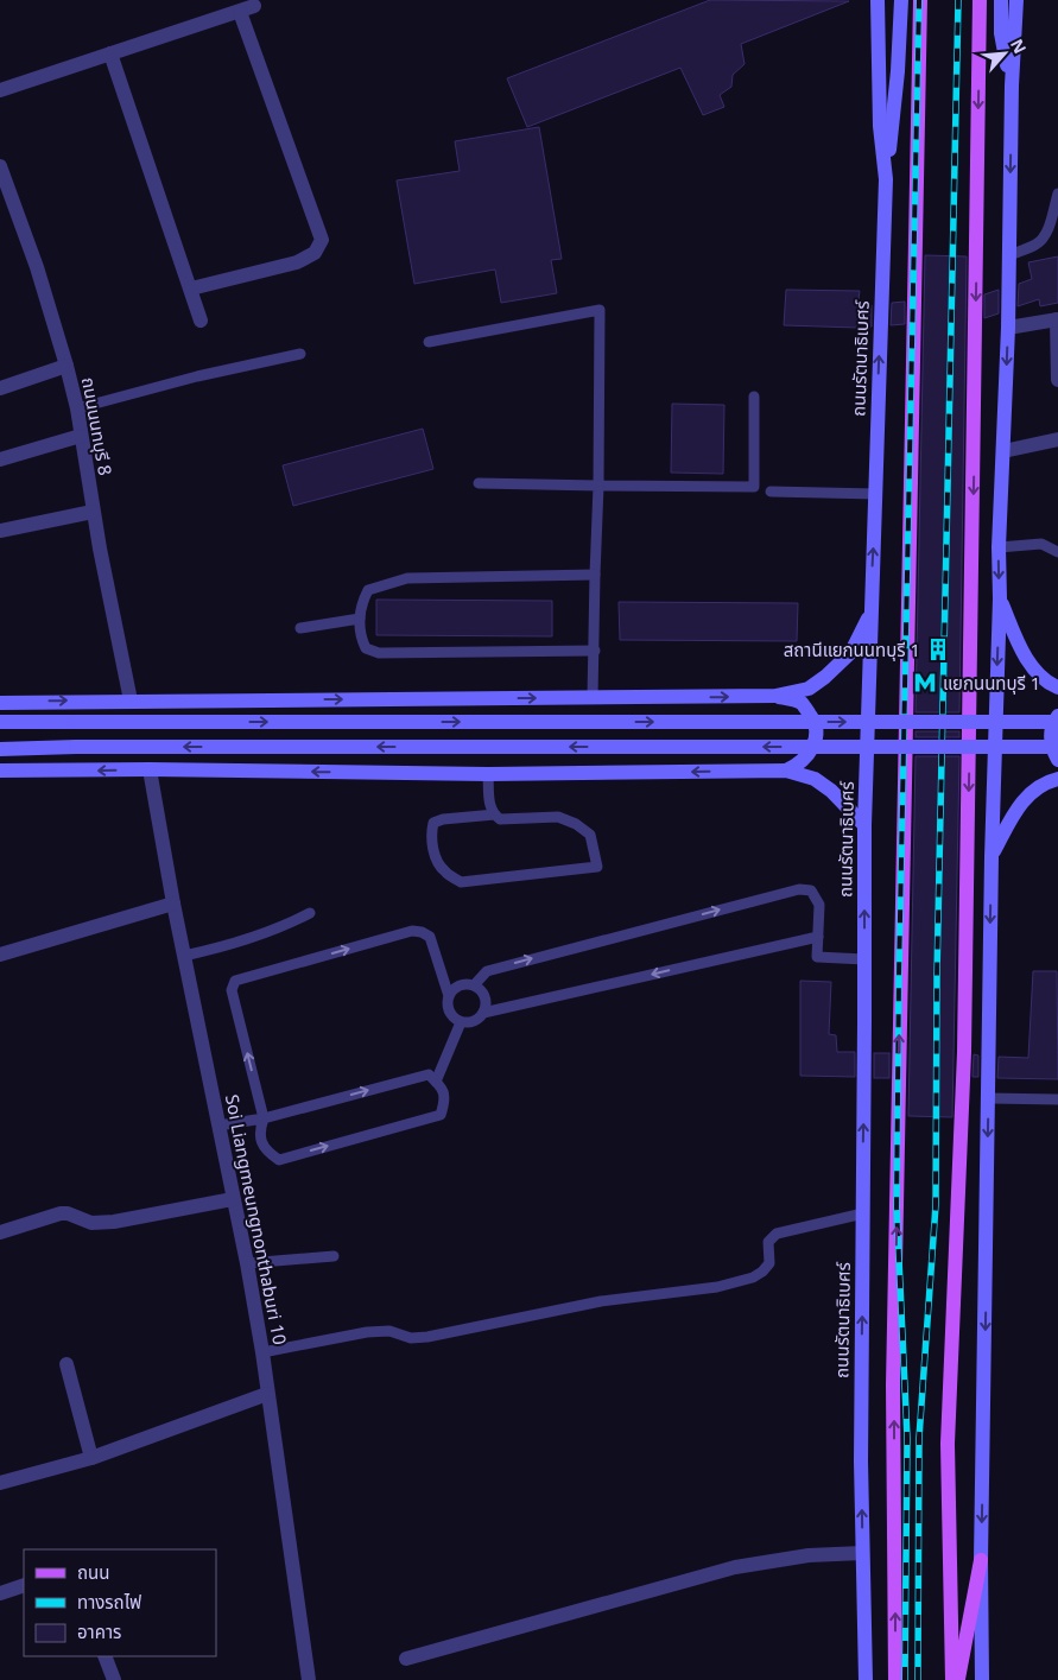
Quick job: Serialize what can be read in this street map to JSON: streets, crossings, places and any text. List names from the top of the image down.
{
  "streets": {
    "main road": ["ถนนรัตนาธิเบศร์"],
    "street": ["ถนนนนทบุรี 8", "Soi Liangmeungnonthaburi 10"]
  },
  "places": {
    "building": ["สถานีแยกนนทบุรี 1"],
    "metro station": ["แยกนนทบุรี 1"]
  },
  "legend": ["ถนน", "ทางรถไฟ", "อาคาร"],
  "north": "top right"
}
